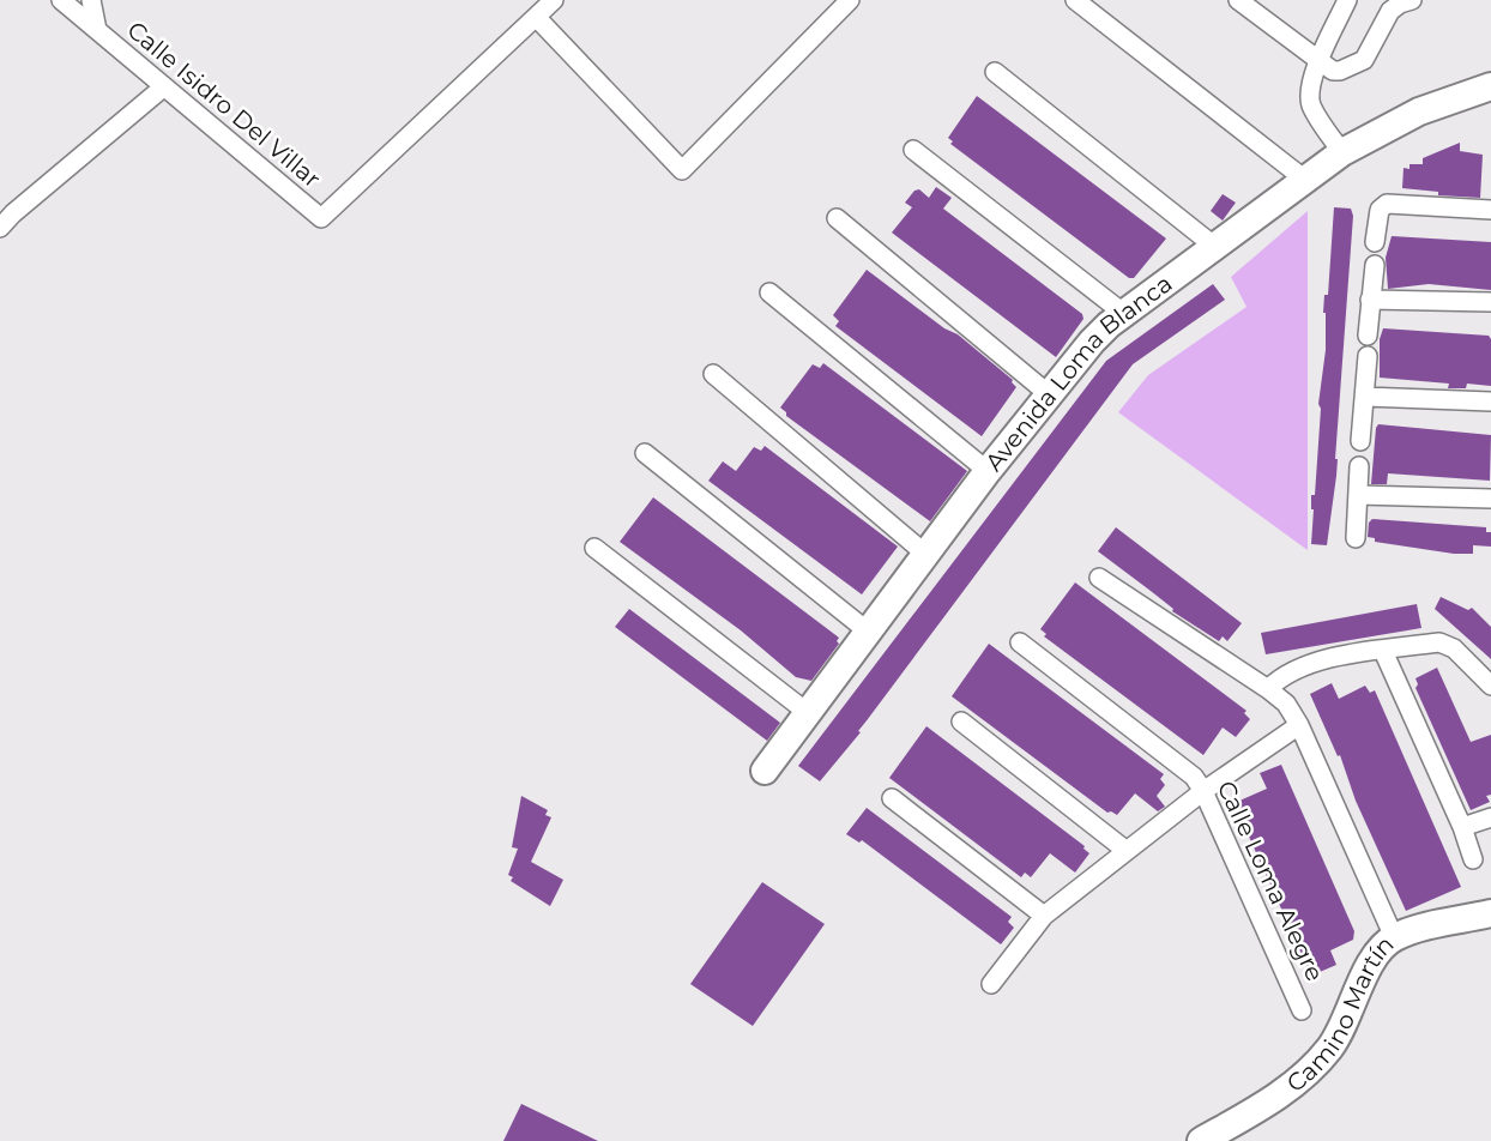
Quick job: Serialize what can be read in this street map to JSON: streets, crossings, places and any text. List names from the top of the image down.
{
  "streets": {
    "street": [
      "Calle Isidro Del Villar",
      "Avenida Loma Blanca",
      "Calle Loma Alegre",
      "Camino Martín"
    ]
  }
}
